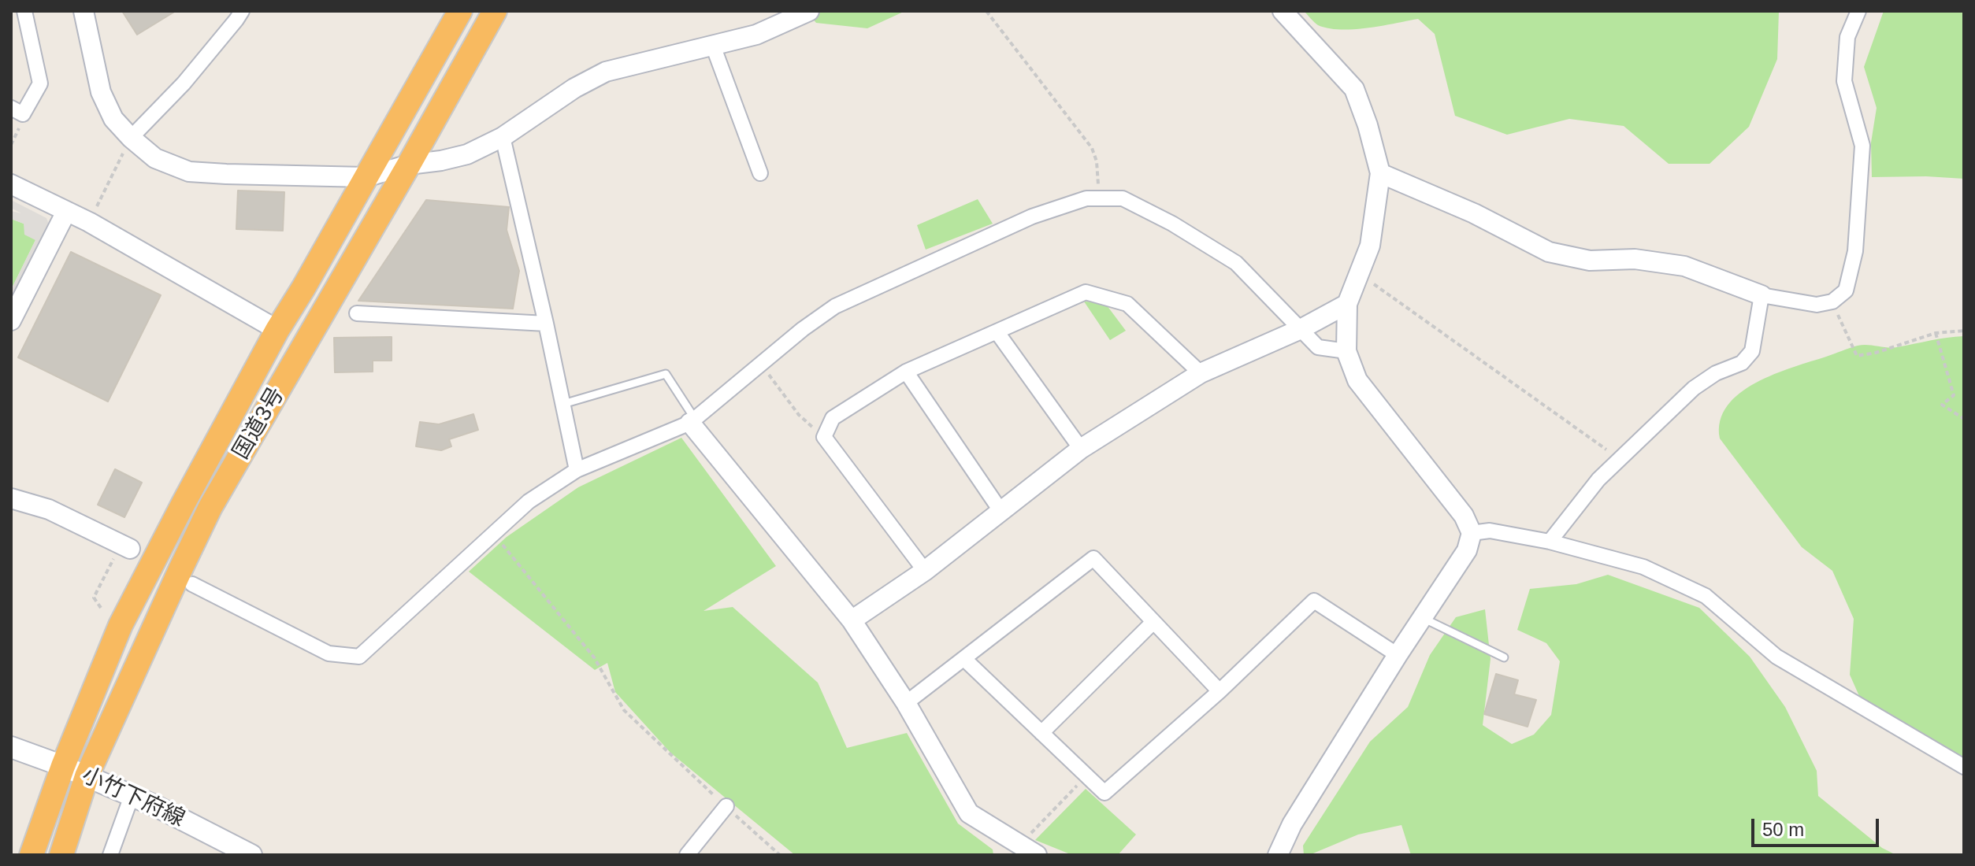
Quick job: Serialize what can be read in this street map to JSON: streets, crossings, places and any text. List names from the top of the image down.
{
  "streets": {
    "highway": ["国道3号"],
    "main road": ["小竹下府線"]
  },
  "crossings": [
    ["国道3号", "小竹下府線"]
  ],
  "scale_bar": "50 m"
}
